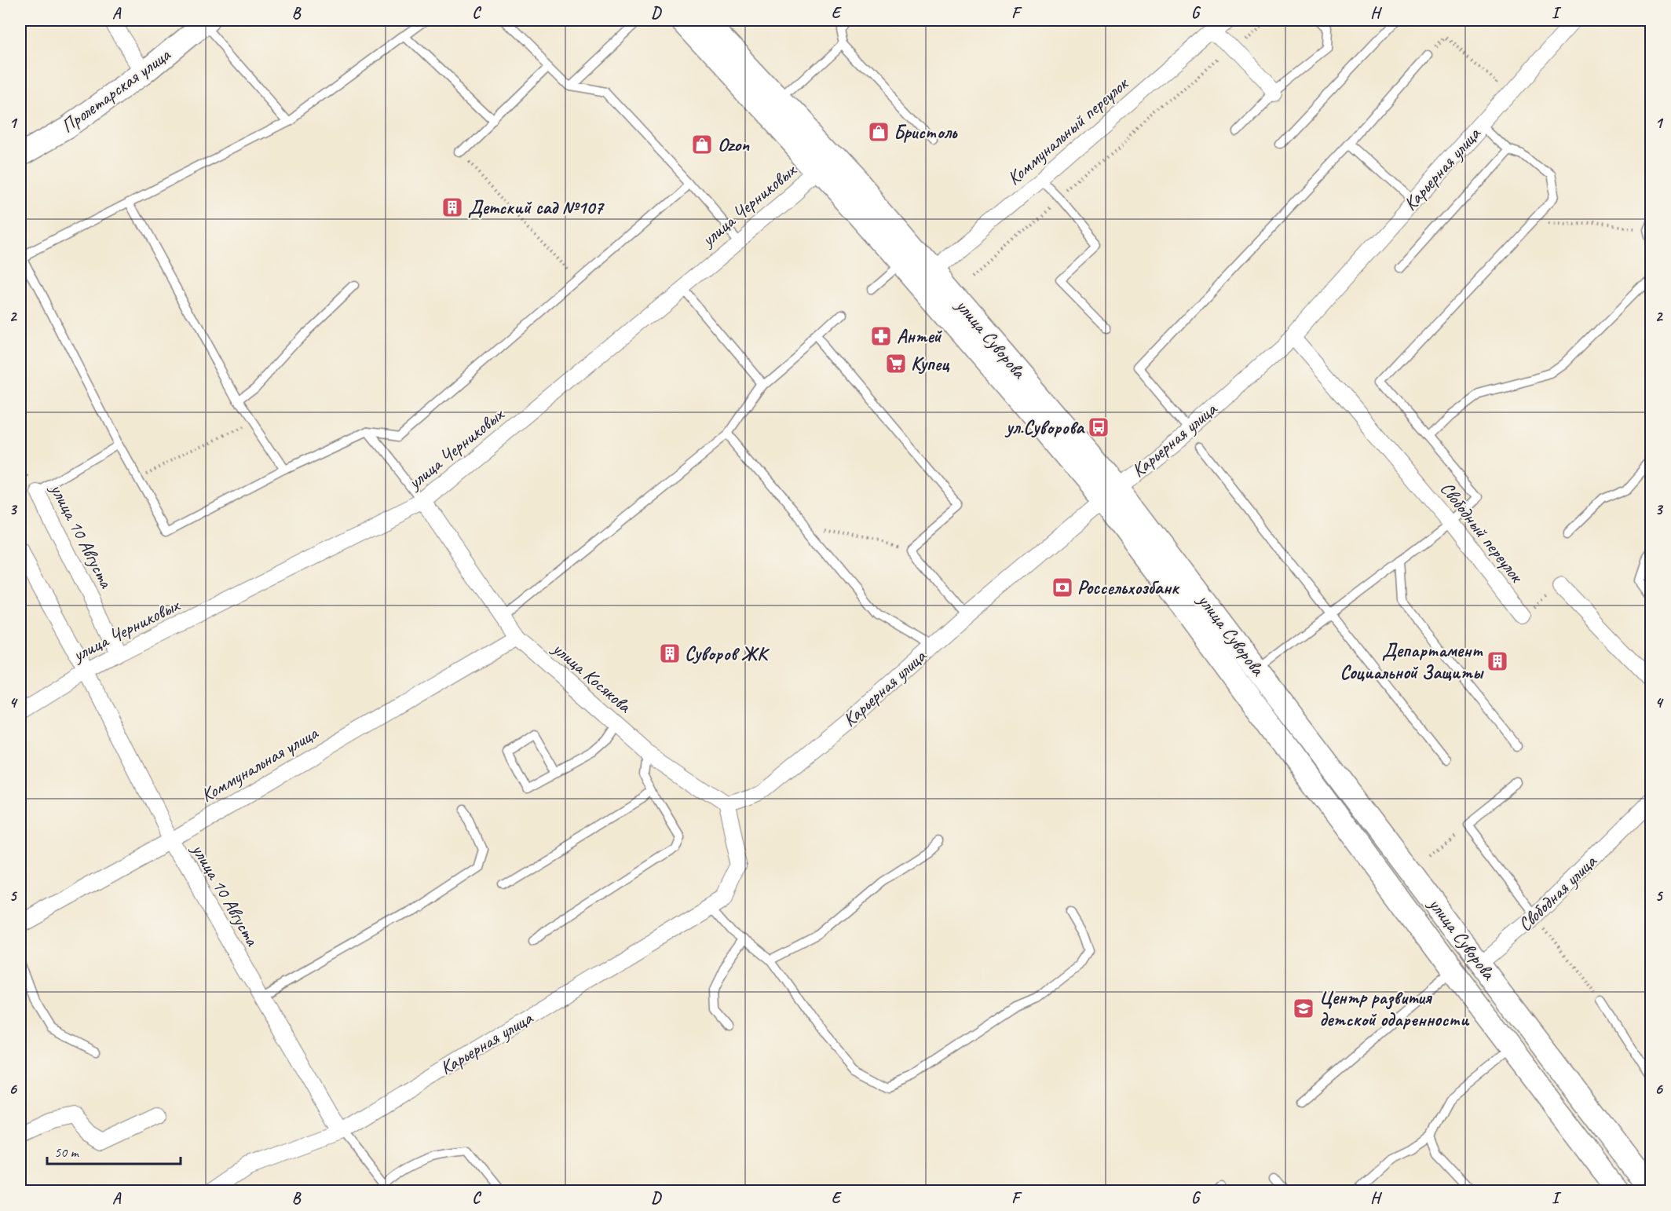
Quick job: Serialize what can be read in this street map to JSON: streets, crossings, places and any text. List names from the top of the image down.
{
  "streets": {
    "main road": ["Пролетарская улица", "улица Суворова", "Свободная улица"],
    "street": [
      "Коммунальный переулок",
      "Карьерная улица",
      "улица Черниковых",
      "Свободный переулок",
      "улица 10 Августа",
      "улица Косякова",
      "Коммунальная улица"
    ]
  },
  "crossings": [
    ["Коммунальный переулок", "улица Суворова"],
    ["Карьерная улица", "улица Суворова"],
    ["Карьерная улица", "Свободный переулок"],
    ["Карьерная улица", "улица 10 Августа"],
    ["Карьерная улица", "улица Косякова"],
    ["улица Черниковых", "улица Суворова"],
    ["улица Черниковых", "улица 10 Августа"],
    ["улица Черниковых", "улица Косякова"],
    ["улица Суворова", "Свободная улица"],
    ["улица 10 Августа", "Коммунальная улица"],
    ["улица Косякова", "Коммунальная улица"]
  ],
  "places": {
    "shop": ["Бристоль", "Ozon"],
    "building": ["Детский сад №107", "Суворов ЖК", "Департамент Социальной Защиты"],
    "pharmacy": ["Антей"],
    "supermarket": ["Купец"],
    "bus stop": ["ул.Суворова"],
    "bank": ["Россельхозбанк"],
    "school or university": ["Центр развития детской одаренности"]
  },
  "scale_bar": "50 m",
  "grid": {
    "columns": [
      "A",
      "B",
      "C",
      "D",
      "E",
      "F",
      "G",
      "H",
      "I"
    ],
    "rows": [
      "1",
      "2",
      "3",
      "4",
      "5",
      "6"
    ]
  }
}
